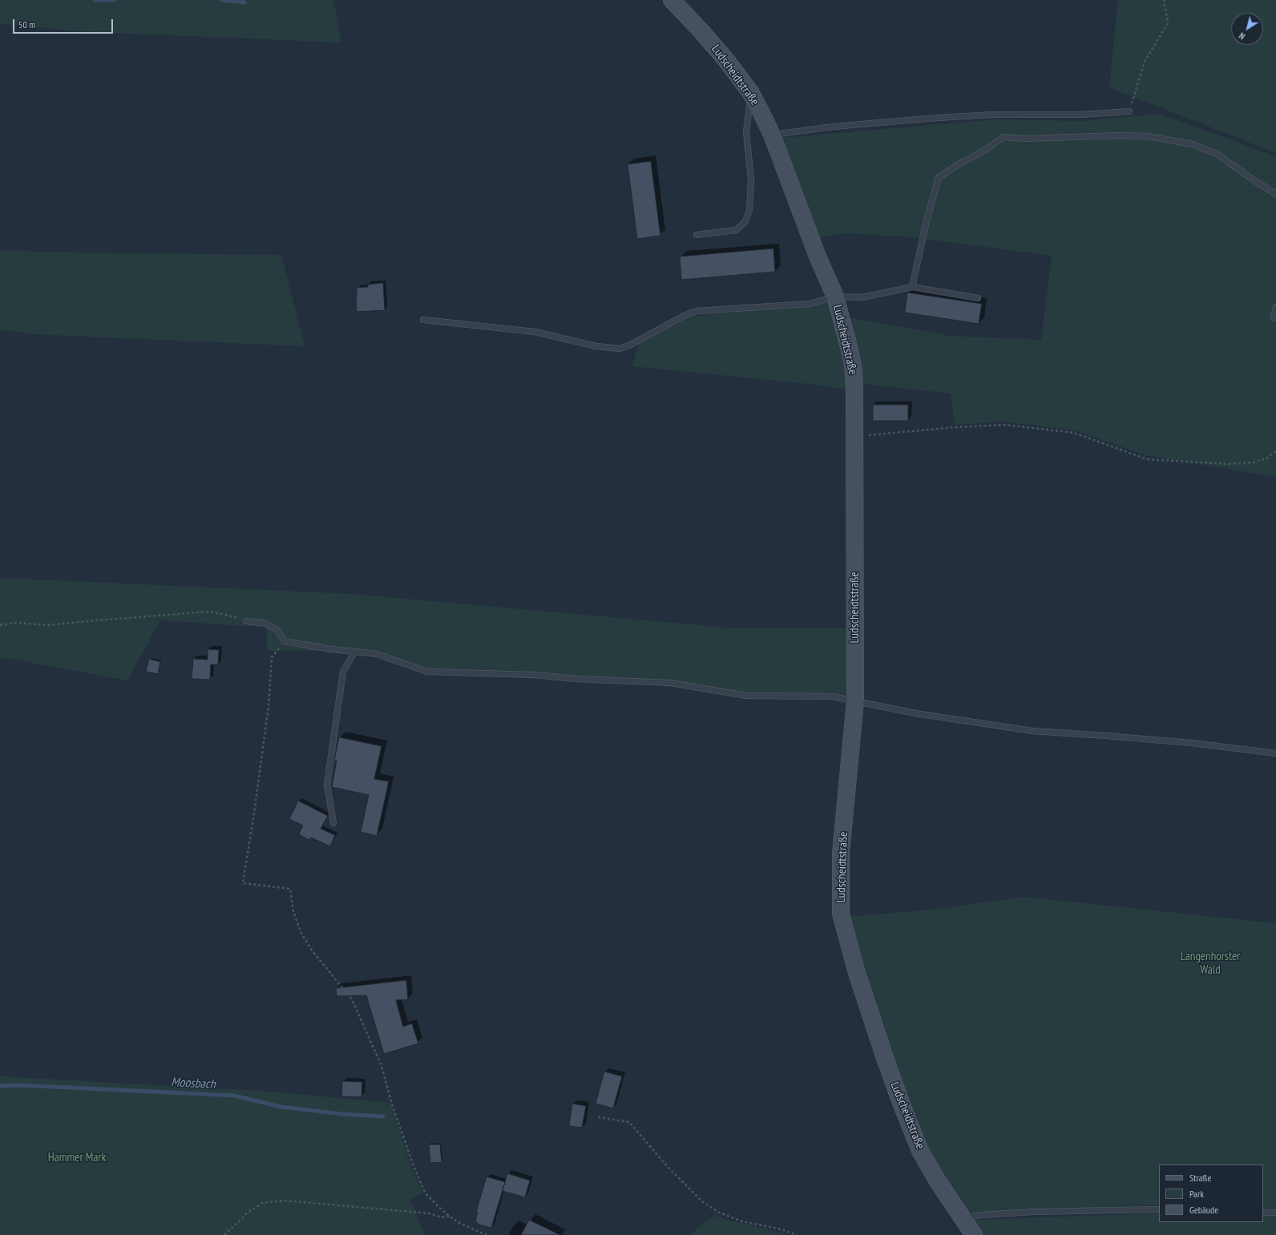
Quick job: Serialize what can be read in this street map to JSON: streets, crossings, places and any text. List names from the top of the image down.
{
  "streets": {
    "street": ["Ludscheidtstraße"]
  },
  "water": ["Moosbach"],
  "parks": ["Langenhorster Wald", "Hammer Mark"],
  "legend": ["Straße", "Park", "Gebäude"],
  "scale_bar": "50 m",
  "north": "bottom left"
}
